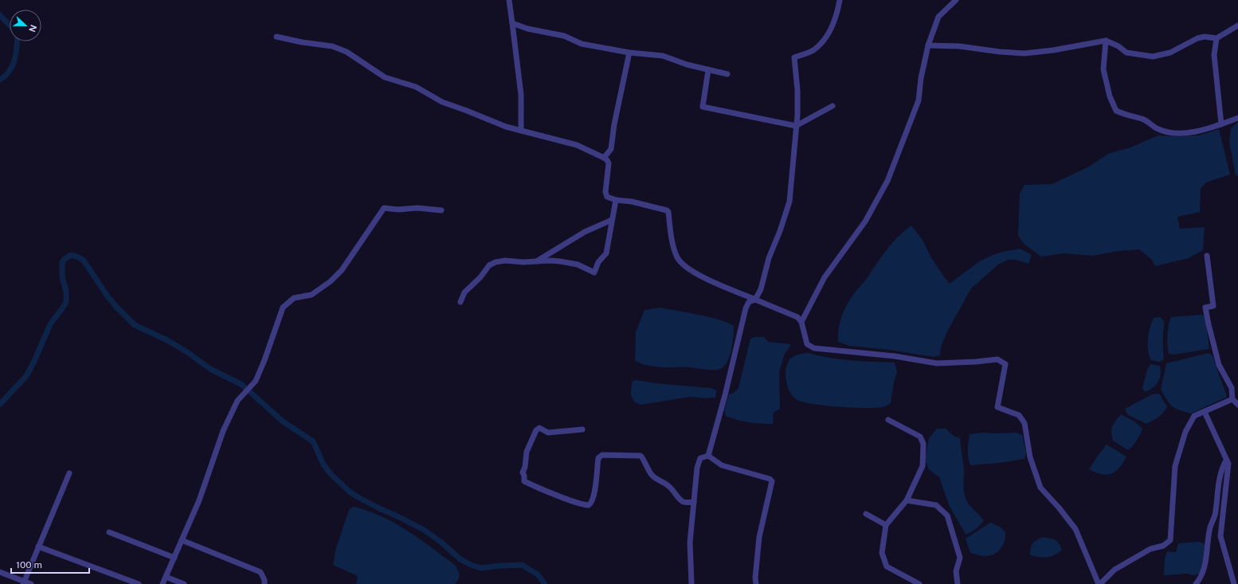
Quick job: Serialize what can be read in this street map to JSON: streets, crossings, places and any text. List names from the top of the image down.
{
  "scale_bar": "100 m",
  "north": "right"
}
